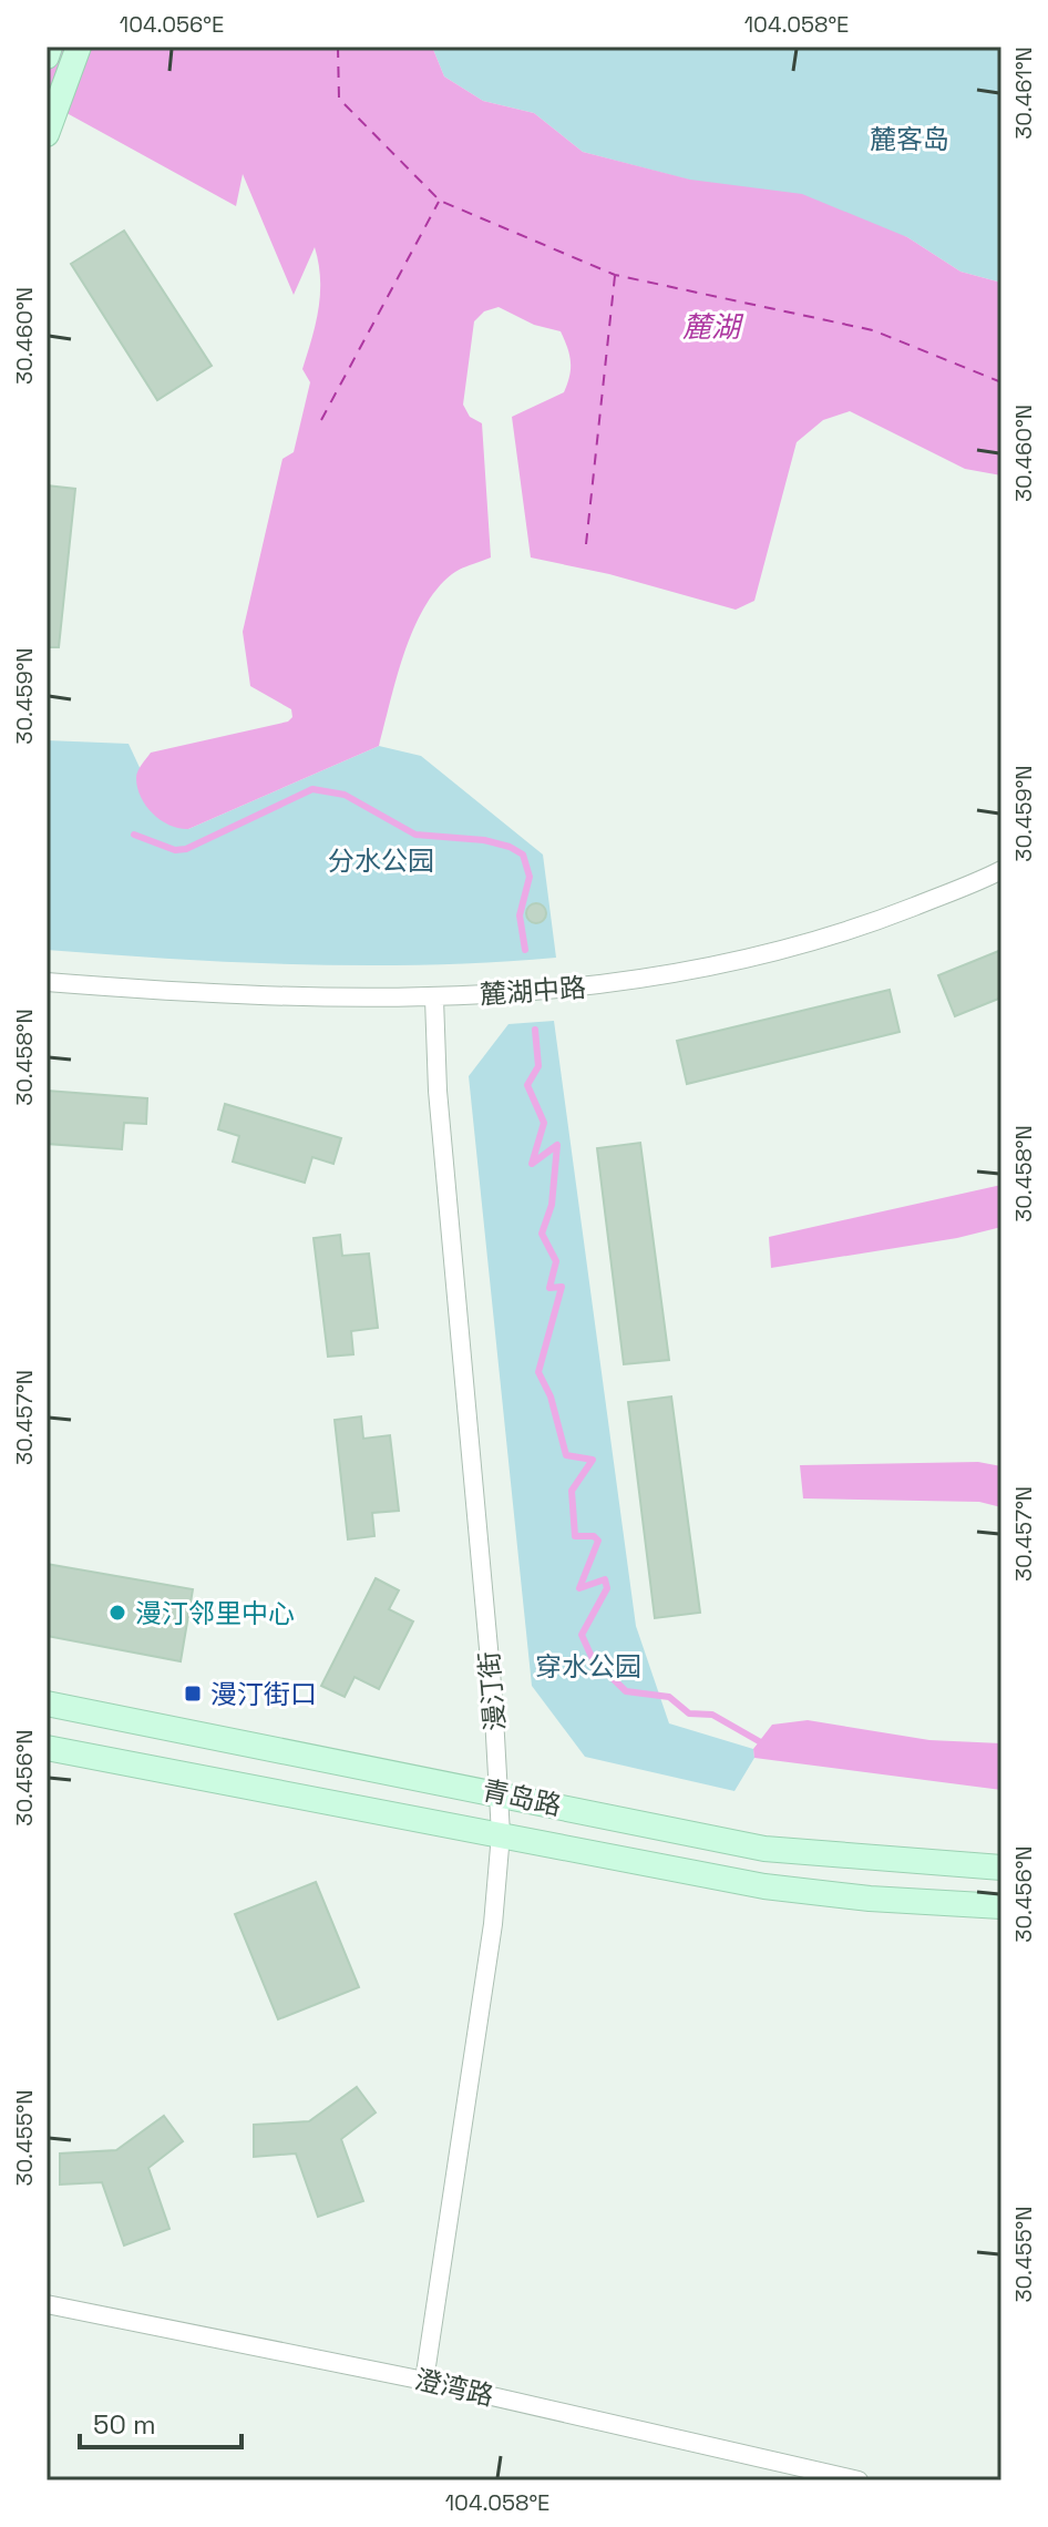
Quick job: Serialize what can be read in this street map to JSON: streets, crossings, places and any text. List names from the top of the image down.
{
  "streets": {
    "main road": ["青岛路"],
    "street": ["麓湖中路", "漫汀街", "澄湾路"]
  },
  "crossings": [
    ["麓湖中路", "漫汀街"],
    ["漫汀街", "青岛路"],
    ["漫汀街", "澄湾路"]
  ],
  "water": ["麓湖"],
  "parks": ["麓客岛", "分水公园", "穿水公园"],
  "places": {
    "other": ["漫汀邻里中心"],
    "transit": ["漫汀街口"]
  },
  "scale_bar": "50 m",
  "coordinates": [
    "104.056°E",
    "104.058°E",
    "30.461°N",
    "30.460°N",
    "30.459°N",
    "30.458°N",
    "30.457°N",
    "30.456°N",
    "30.455°N"
  ]
}
